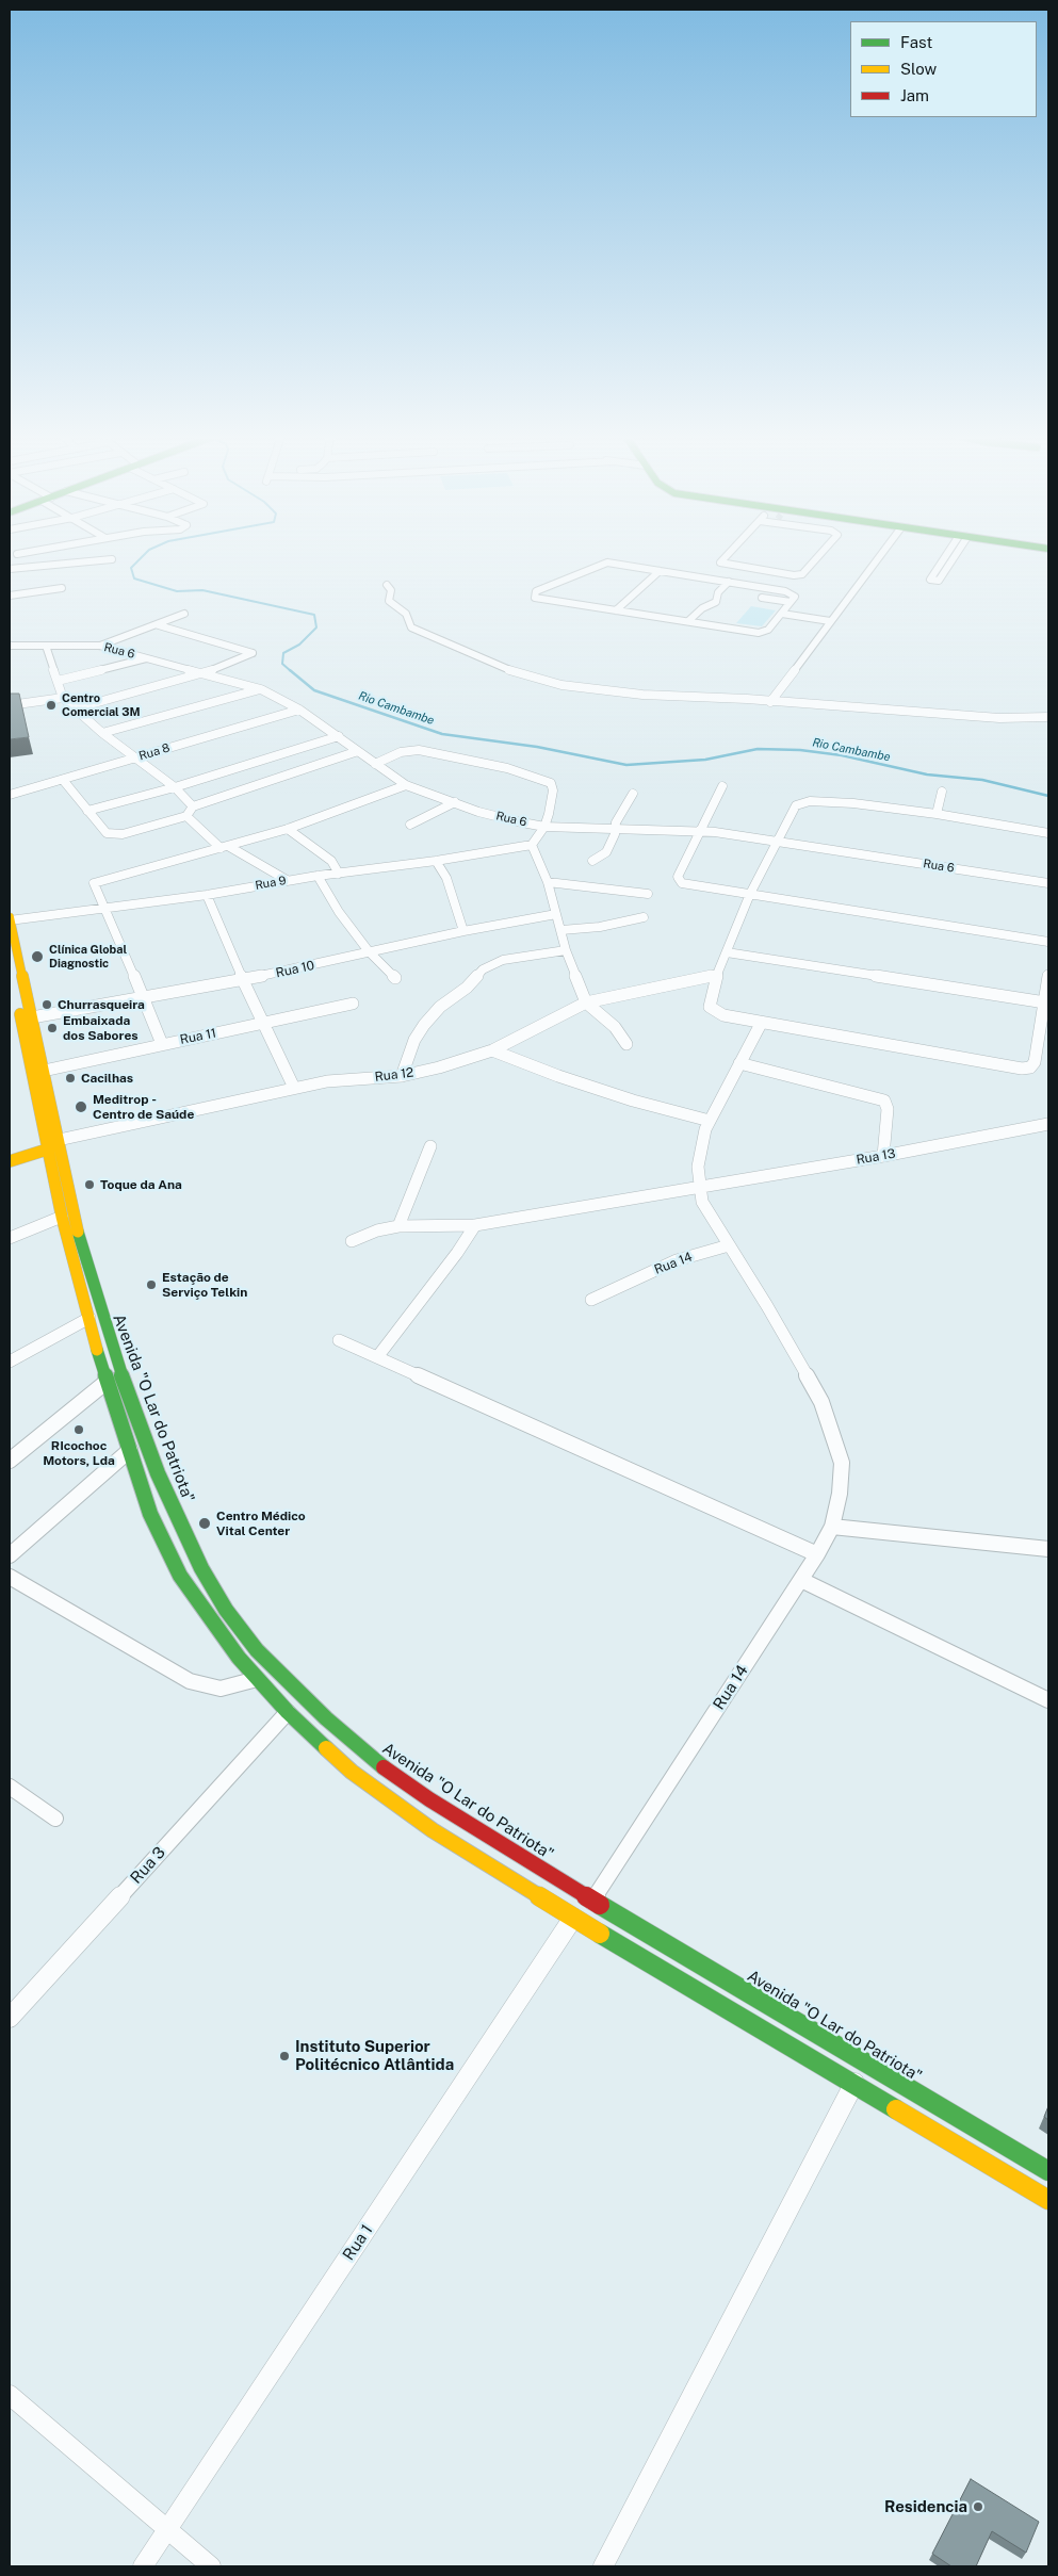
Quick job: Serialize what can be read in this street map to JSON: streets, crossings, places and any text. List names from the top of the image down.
{
  "streets": {
    "main road": ["Avenida \"O Lar do Patriota\""],
    "street": [
      "Rua 6",
      "Rua 8",
      "Rua 9",
      "Rua 10",
      "Rua 11",
      "Rua 12",
      "Rua 13",
      "Rua 14",
      "Rua 3",
      "Rua 1"
    ]
  },
  "crossings": [
    ["Rua 6", "Rua 8"],
    ["Rua 9", "Avenida \"O Lar do Patriota\""],
    ["Rua 10", "Avenida \"O Lar do Patriota\""],
    ["Rua 11", "Avenida \"O Lar do Patriota\""],
    ["Rua 12", "Avenida \"O Lar do Patriota\""],
    ["Rua 14", "Avenida \"O Lar do Patriota\""],
    ["Avenida \"O Lar do Patriota\"", "Rua 3"],
    ["Avenida \"O Lar do Patriota\"", "Rua 1"]
  ],
  "water": ["Rio Cambambe"],
  "places": [
    "Centro Comercial 3M",
    "Clínica Global Diagnostic",
    "Churrasqueira",
    "Embaixada dos Sabores",
    "Cacilhas",
    "Meditrop - Centro de Saúde",
    "Toque da Ana",
    "Estação de Serviço Telkin",
    "RIcochoc Motors, Lda",
    "Centro Médico Vital Center",
    "Instituto Superior Politécnico Atlântida",
    "Residencia"
  ],
  "legend": ["Fast", "Slow", "Jam"]
}
